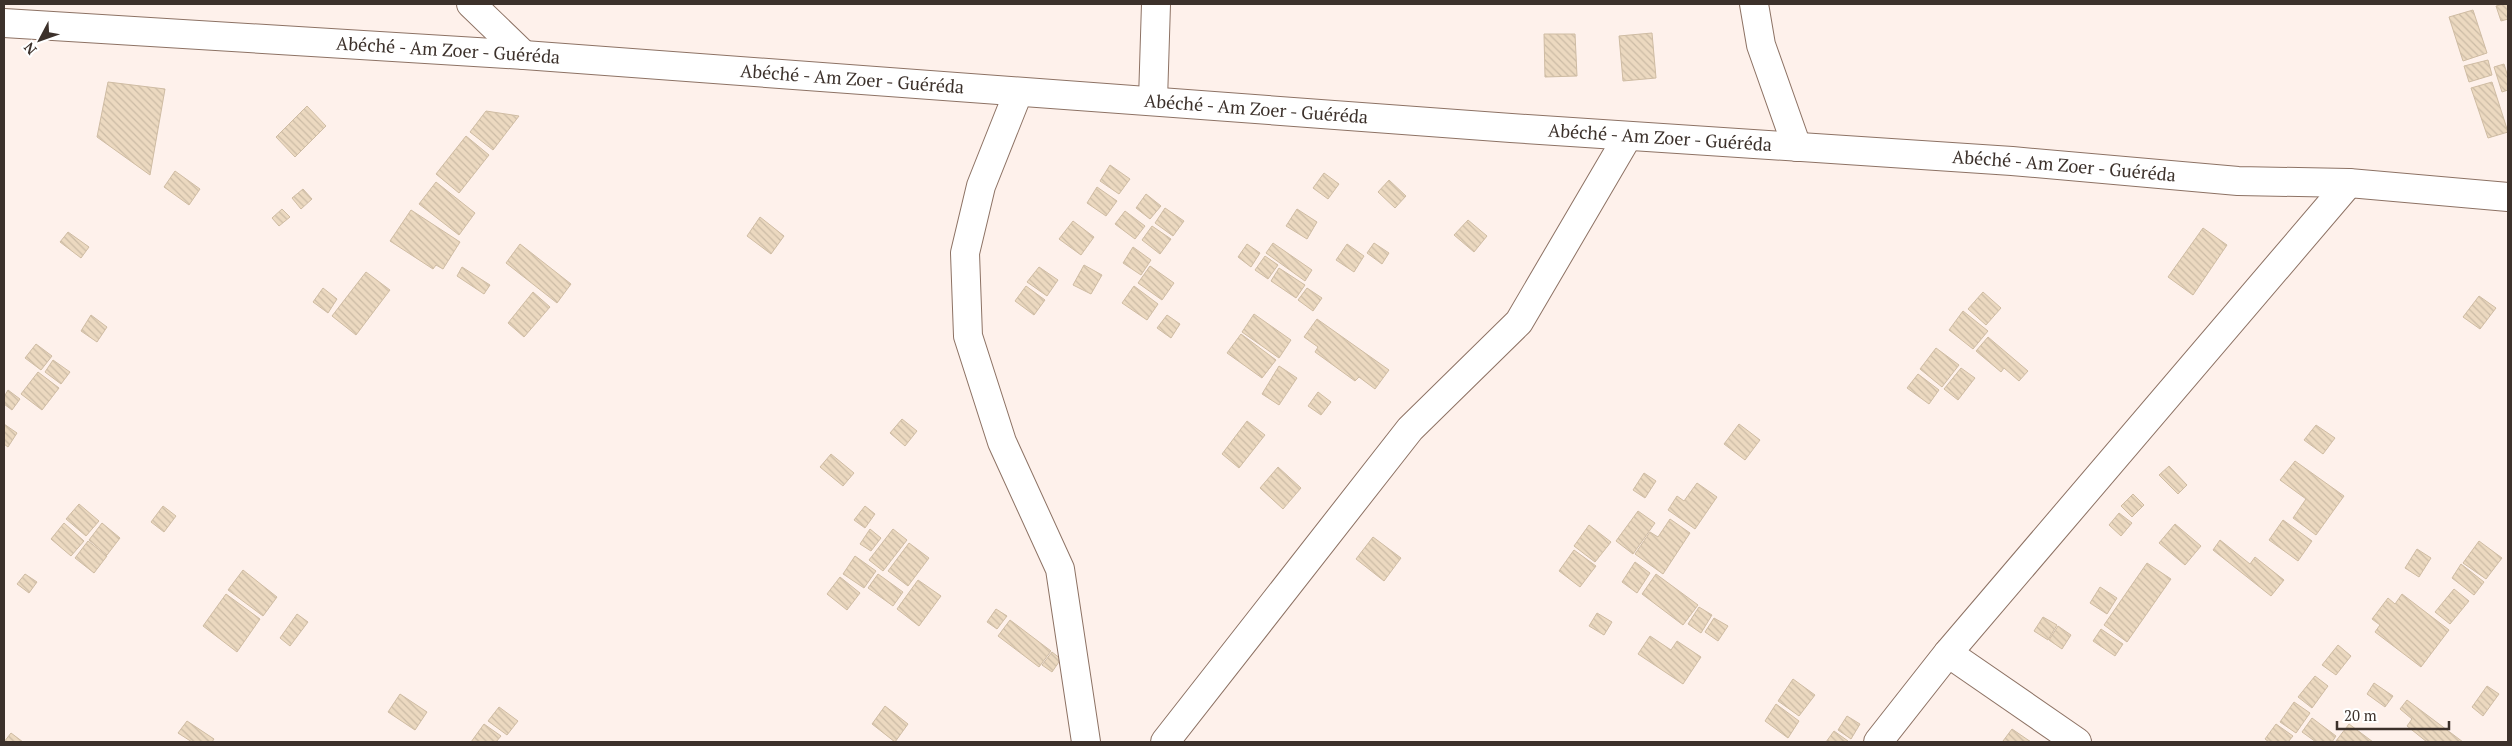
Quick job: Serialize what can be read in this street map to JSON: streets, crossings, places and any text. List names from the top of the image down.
{
  "streets": {
    "street": ["Abéché - Am Zoer - Guéréda"]
  },
  "scale_bar": "20 m",
  "north": "bottom left"
}
